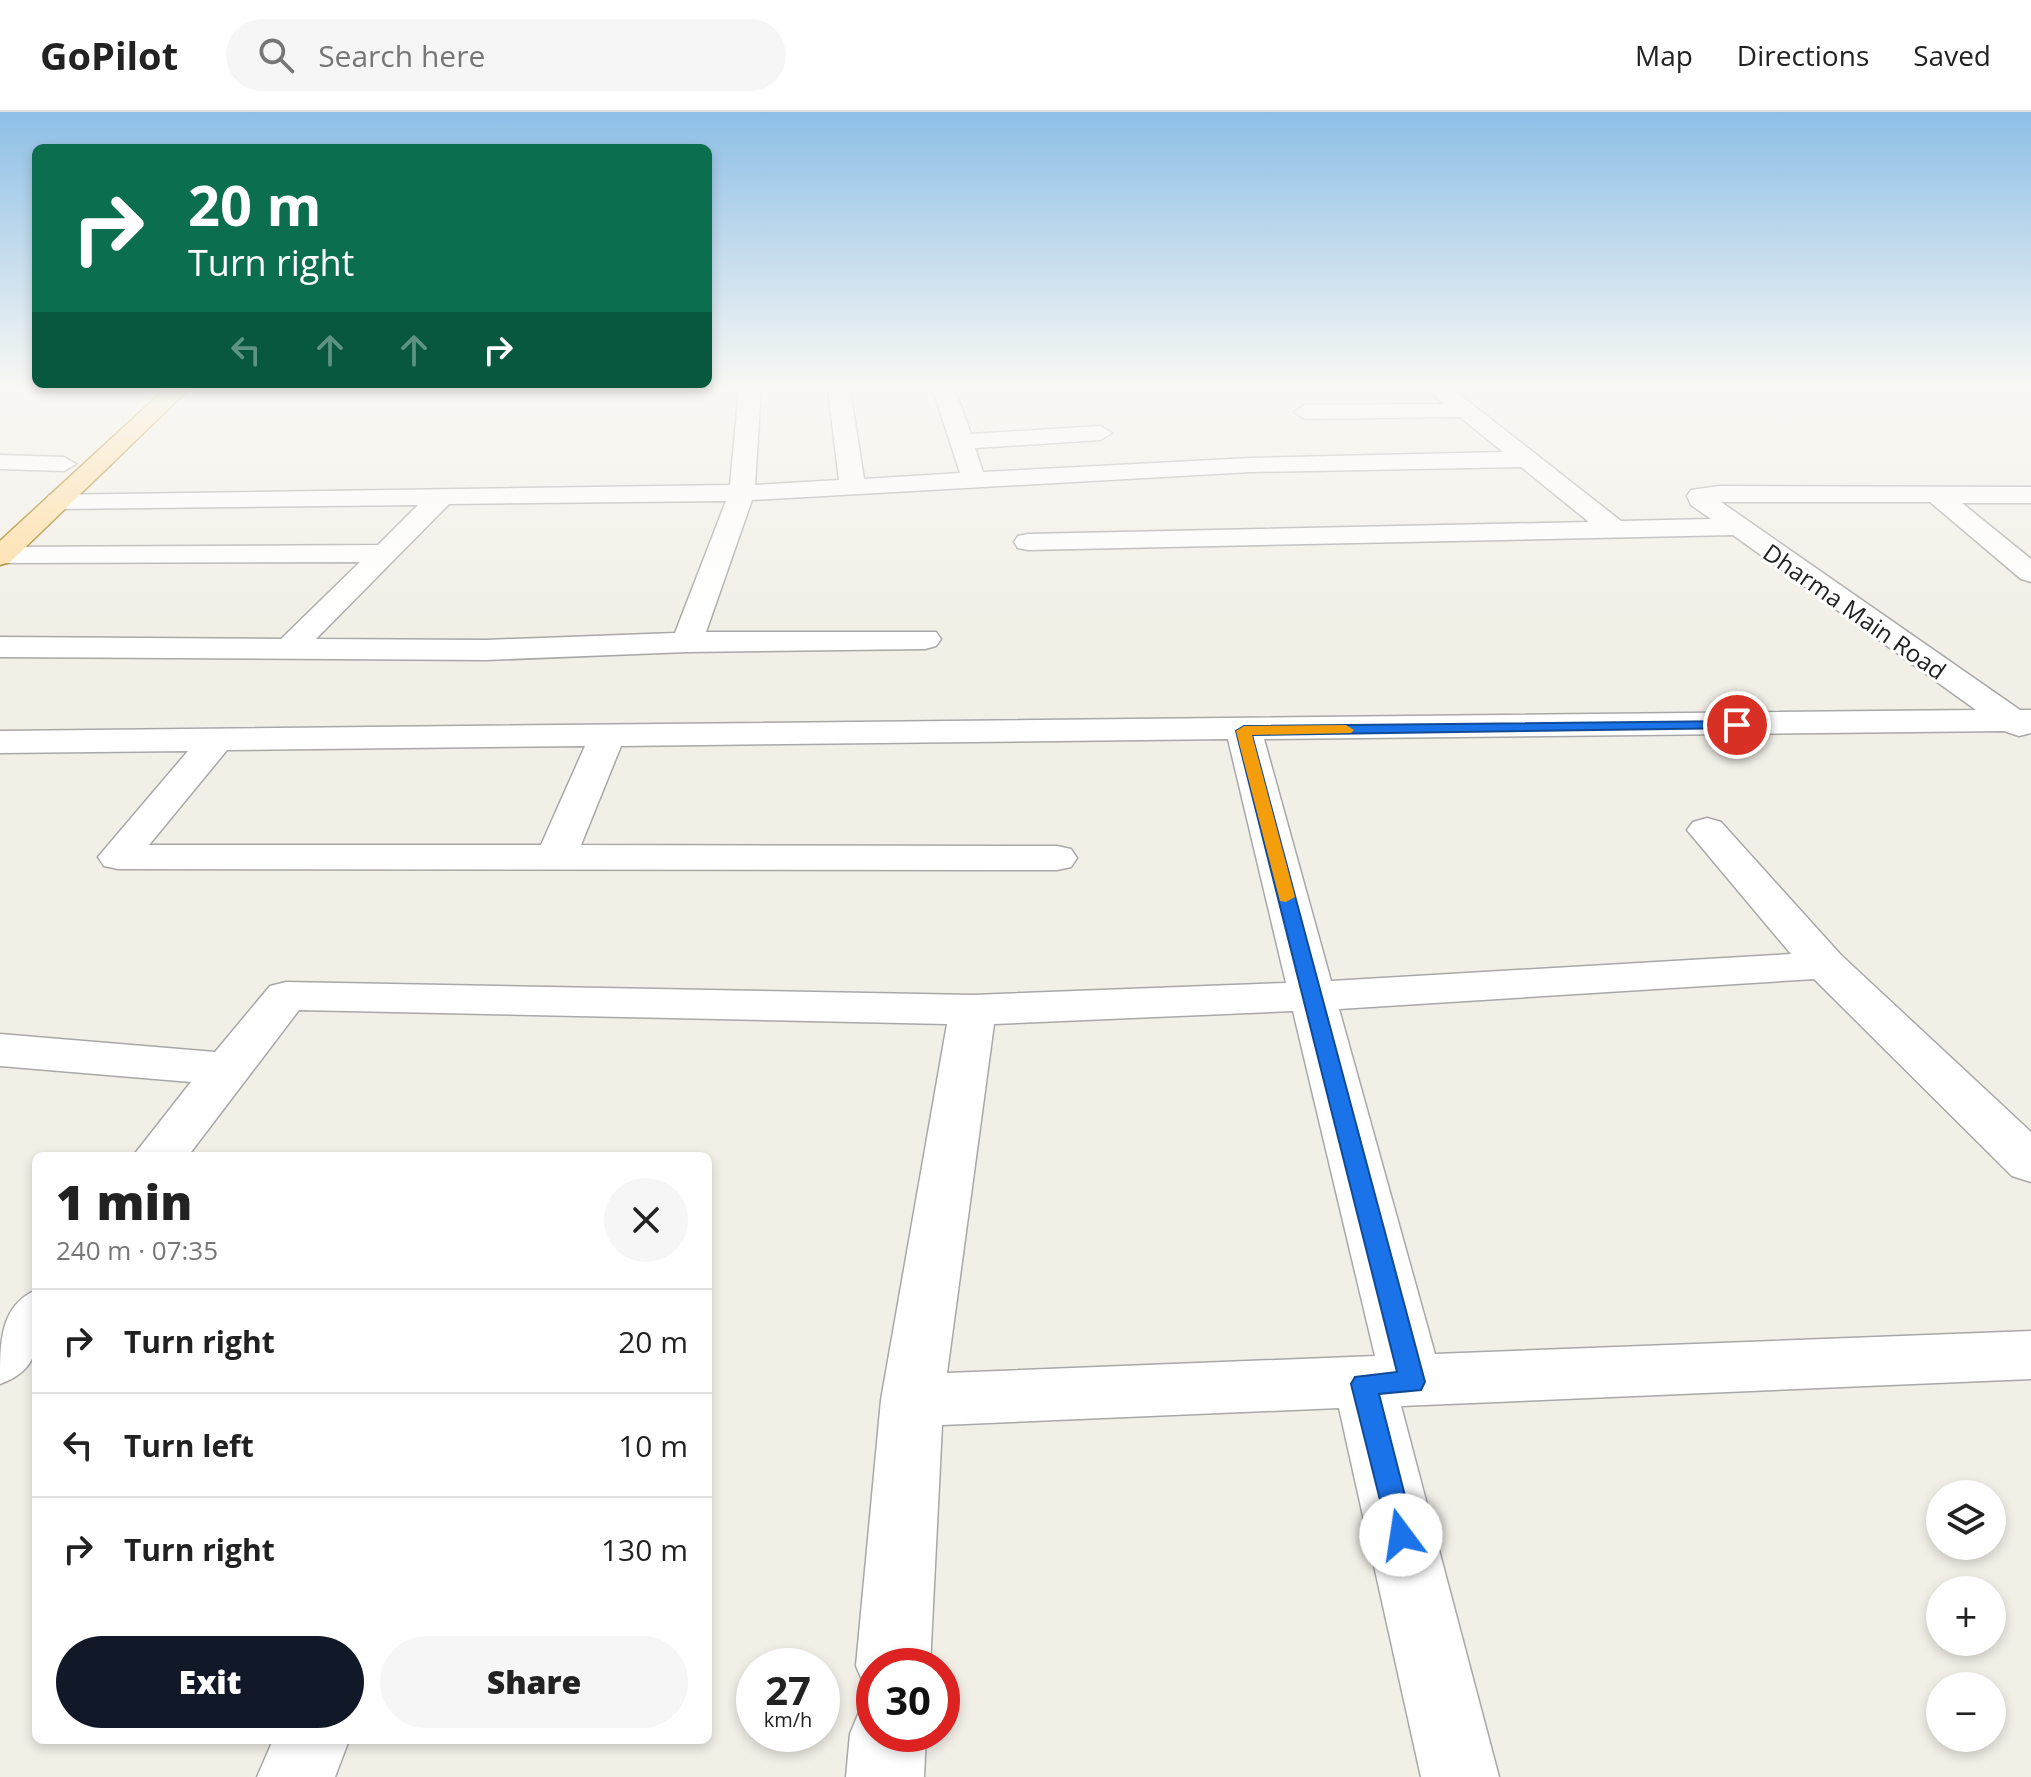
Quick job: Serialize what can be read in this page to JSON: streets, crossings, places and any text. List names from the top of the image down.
{
  "streets": {
    "street": ["Dharma Main Road"]
  },
  "page": {
    "header": "GoPilot",
    "search": "Search here",
    "nav": ["Map", "Directions", "Saved"],
    "turn": ["20 m", "Turn right"],
    "heading": ["1 min", "240 m · 07:35"],
    "list": [
      {
        "name": "Turn right",
        "value": "20 m"
      },
      {
        "name": "Turn left",
        "value": "10 m"
      },
      {
        "name": "Turn right",
        "value": "130 m"
      }
    ],
    "map_buttons": ["+", "−"],
    "buttons": ["Exit", "Share"],
    "speed": "27 km/h",
    "limit": "30"
  }
}
